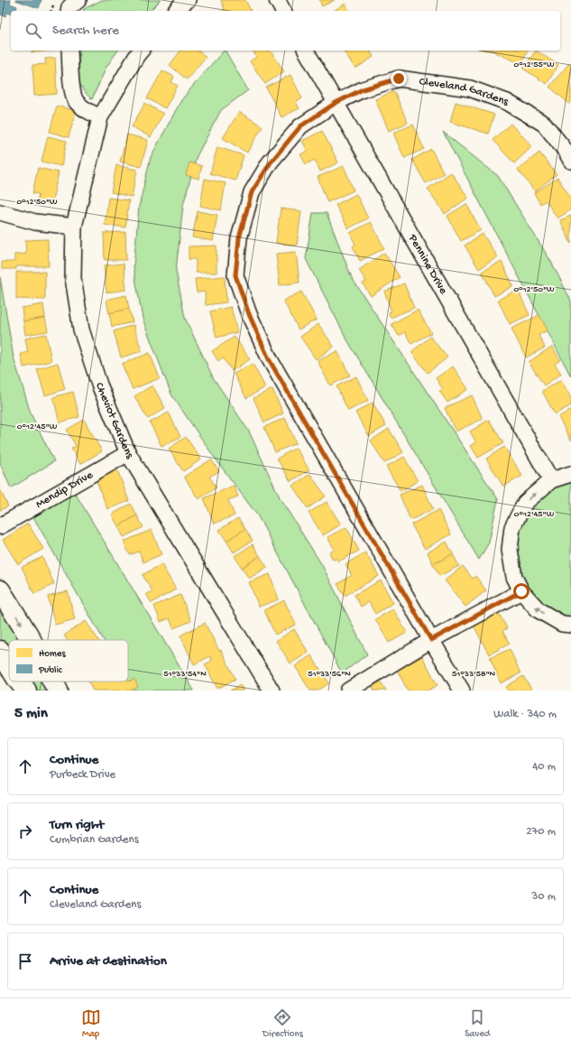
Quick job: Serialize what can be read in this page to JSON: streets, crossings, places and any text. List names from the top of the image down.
{
  "streets": {
    "street": [
      "Cleveland Gardens",
      "Pennine Drive",
      "Cheviot Gardens",
      "Mendip Drive"
    ]
  },
  "crossings": [
    ["Cleveland Gardens", "Pennine Drive"],
    ["Cheviot Gardens", "Mendip Drive"]
  ],
  "legend": ["Homes", "Public"],
  "page": {
    "search": "Search here",
    "heading": ["5 min", "Walk · 340 m"],
    "list": [
      ["Continue", "Purbeck Drive", "40 m"],
      ["Turn right", "Cumbrian Gardens", "270 m"],
      ["Continue", "Cleveland Gardens", "30 m"],
      "Arrive at destination"
    ],
    "nav": ["Map", "Directions", "Saved"]
  },
  "coordinates": [
    "0°12'55\"W",
    "0°12'50\"W",
    "0°12'45\"W",
    "51°33'54\"N",
    "51°33'56\"N",
    "51°33'58\"N"
  ]
}
